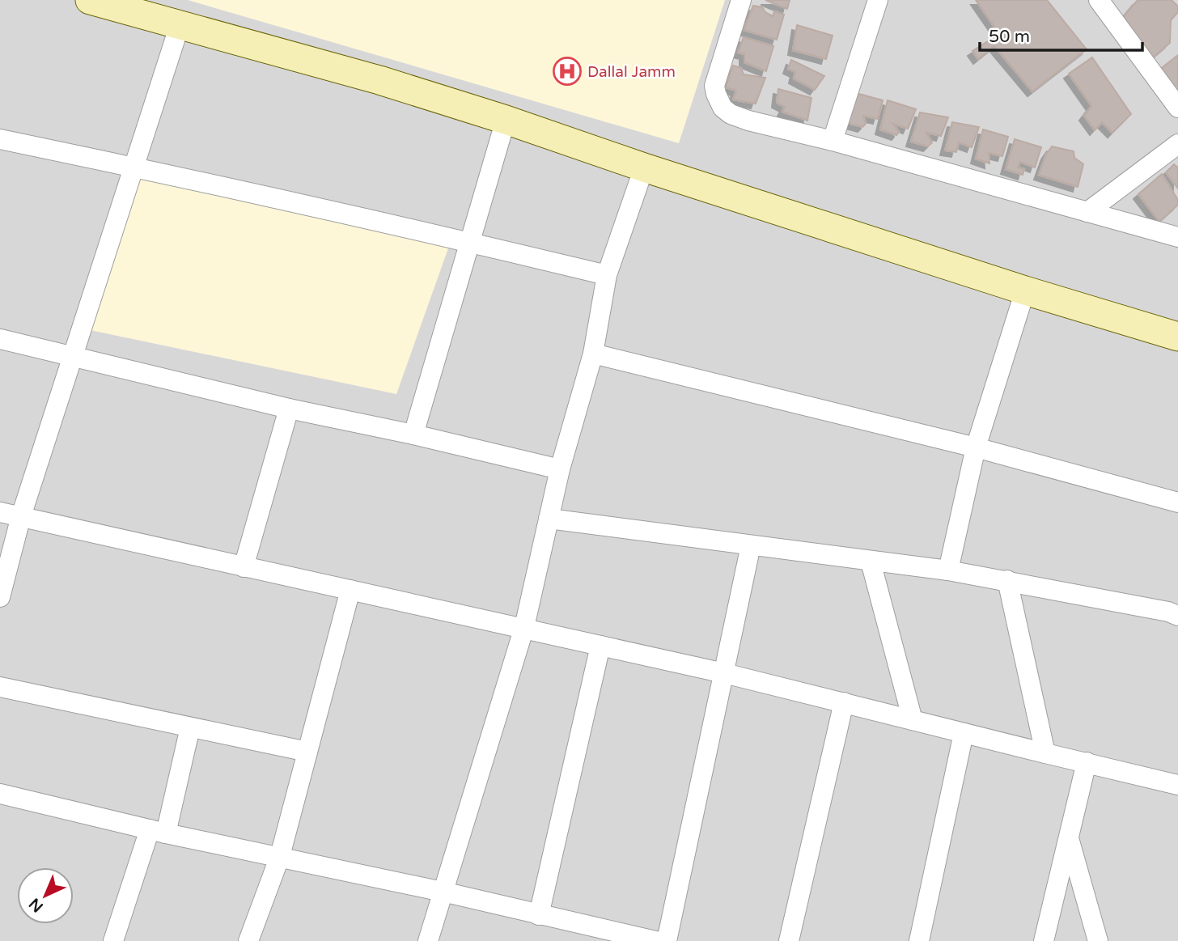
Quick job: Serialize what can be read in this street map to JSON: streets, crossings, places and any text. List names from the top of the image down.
{
  "places": {
    "hospital": ["Dallal Jamm"]
  },
  "scale_bar": "50 m",
  "north": "bottom left"
}
